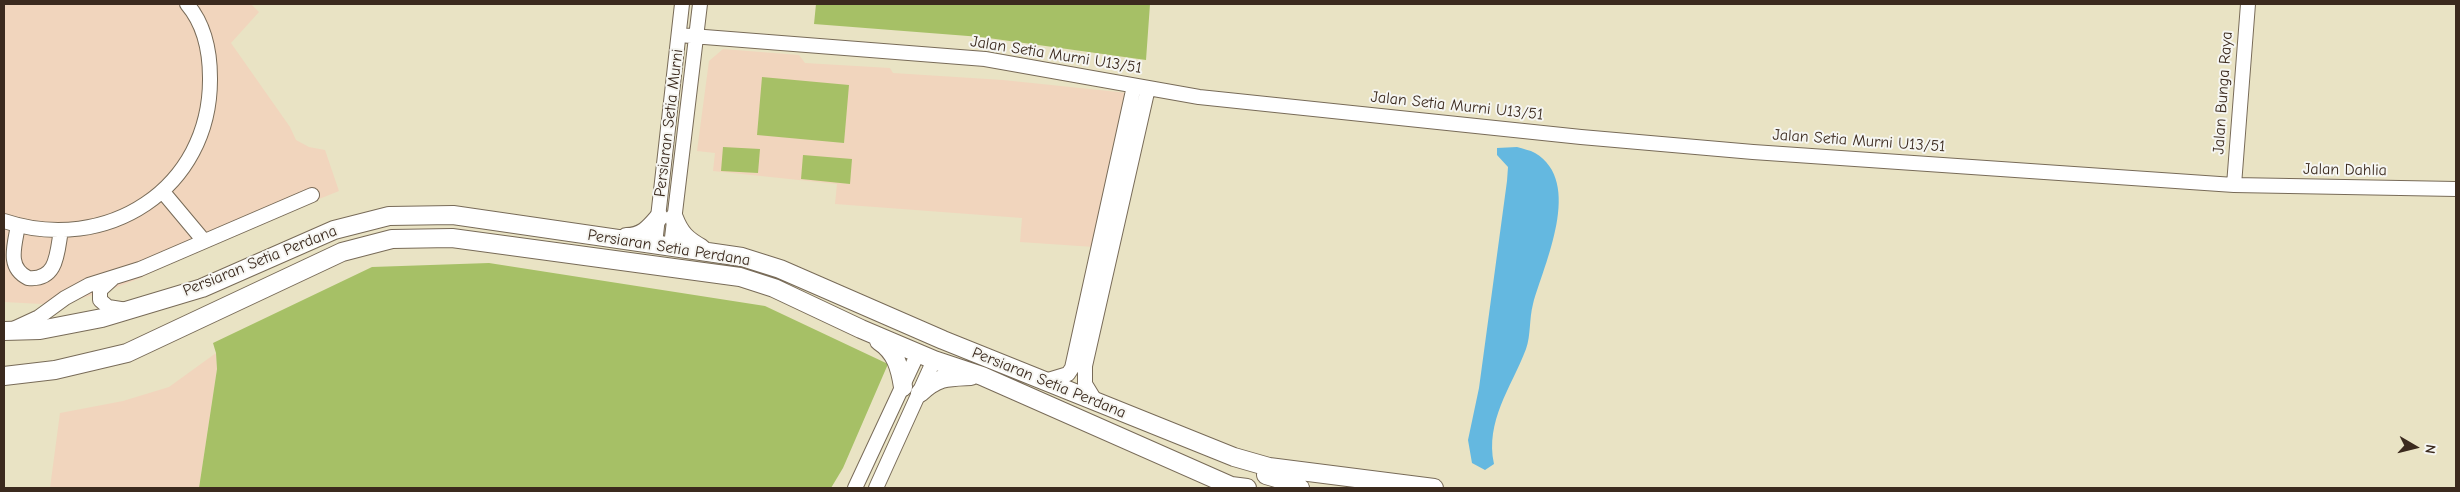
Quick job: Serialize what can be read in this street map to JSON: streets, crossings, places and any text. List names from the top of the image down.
{
  "streets": {
    "main road": ["Persiaran Setia Perdana"],
    "street": [
      "Jalan Setia Murni U13/51",
      "Jalan Bunga Raya",
      "Persiaran Setia Murni",
      "Jalan Dahlia"
    ]
  },
  "crossings": [
    ["Jalan Setia Murni U13/51", "Jalan Bunga Raya"],
    ["Jalan Setia Murni U13/51", "Persiaran Setia Murni"],
    ["Jalan Setia Murni U13/51", "Jalan Dahlia"],
    ["Jalan Bunga Raya", "Jalan Dahlia"],
    ["Persiaran Setia Murni", "Persiaran Setia Perdana"]
  ],
  "north": "right"
}
